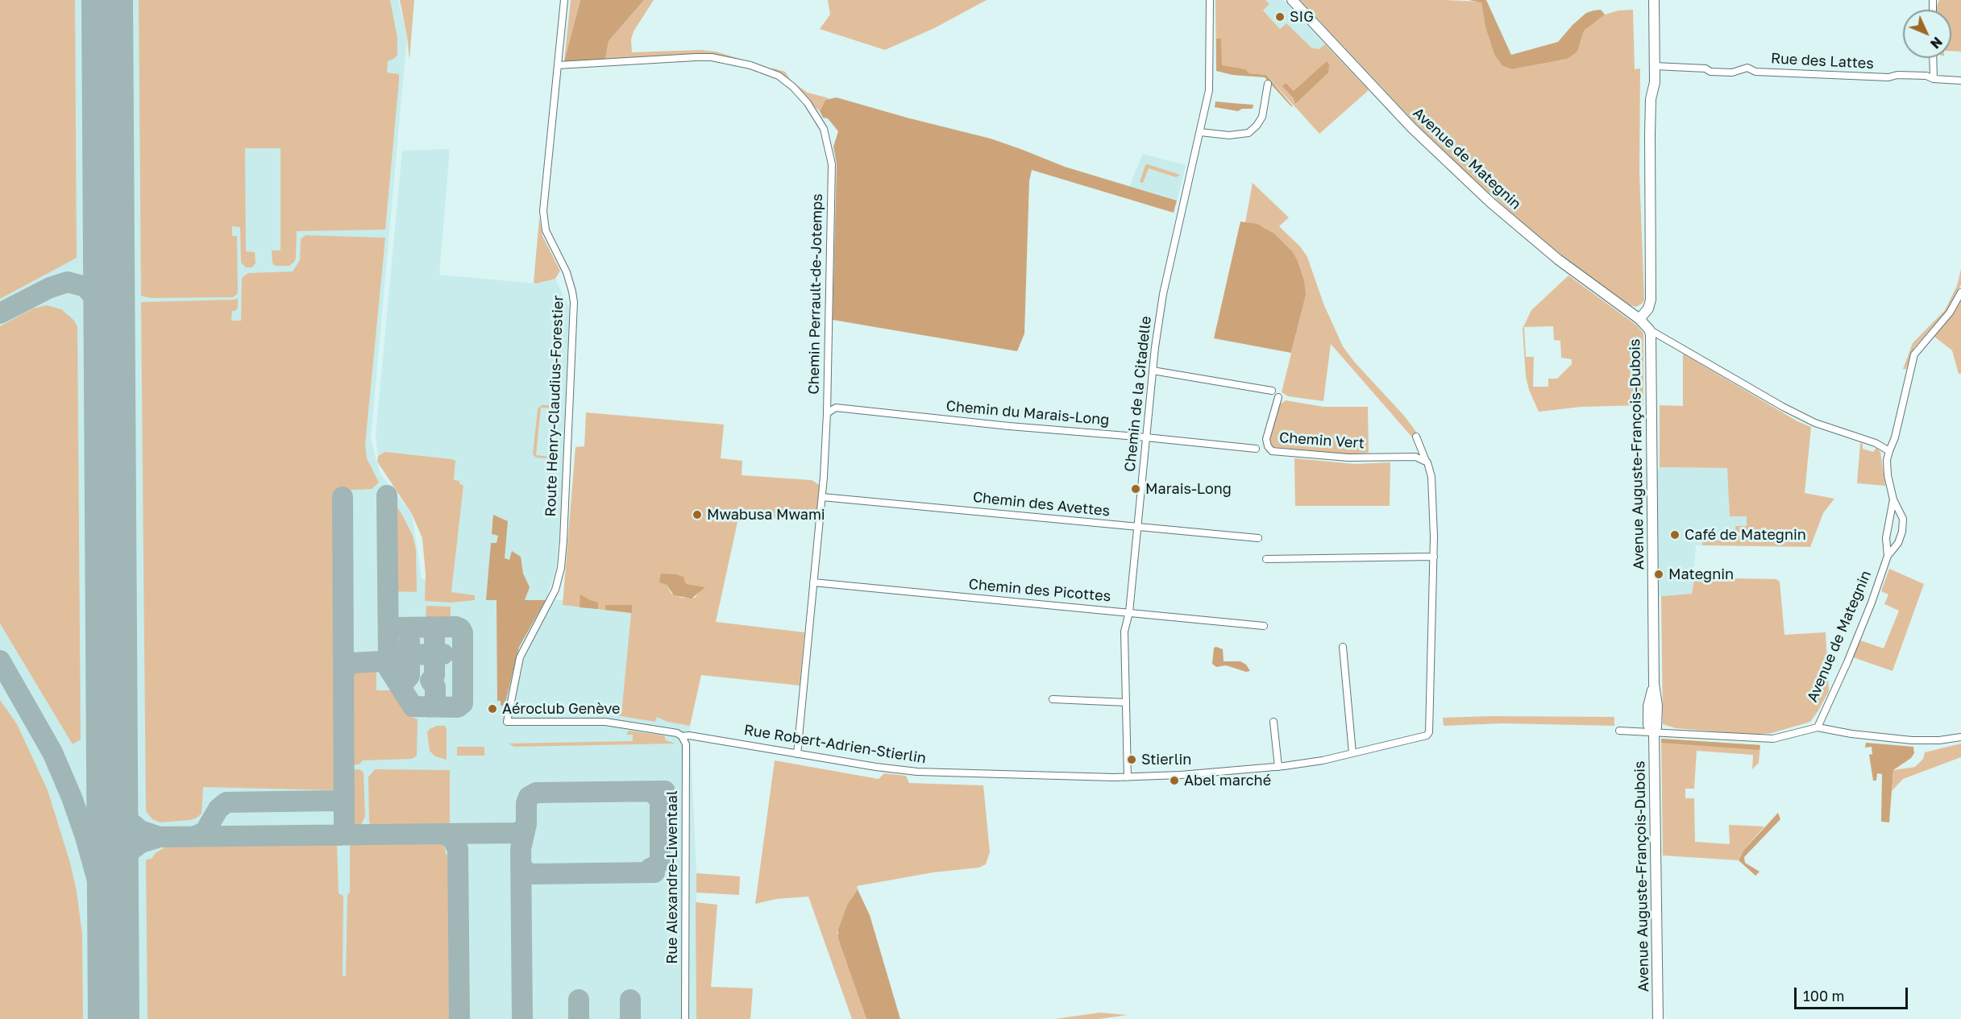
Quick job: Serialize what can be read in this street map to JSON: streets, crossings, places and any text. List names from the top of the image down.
{
  "streets": {
    "main road": ["Avenue de Mategnin", "Avenue Auguste-François-Dubois"],
    "street": [
      "Rue des Lattes",
      "Chemin Perrault-de-Jotemps",
      "Chemin de la Citadelle",
      "Route Henry-Claudius-Forestier",
      "Chemin du Marais-Long",
      "Chemin Vert",
      "Chemin des Avettes",
      "Chemin des Picottes",
      "Rue Robert-Adrien-Stierlin",
      "Rue Alexandre-Liwentaal"
    ]
  },
  "crossings": [
    ["Rue des Lattes", "Avenue Auguste-François-Dubois"],
    ["Avenue de Mategnin", "Avenue Auguste-François-Dubois"],
    ["Chemin Perrault-de-Jotemps", "Route Henry-Claudius-Forestier"],
    ["Chemin Perrault-de-Jotemps", "Chemin du Marais-Long"],
    ["Chemin Perrault-de-Jotemps", "Chemin des Avettes"],
    ["Chemin Perrault-de-Jotemps", "Chemin des Picottes"],
    ["Chemin Perrault-de-Jotemps", "Rue Robert-Adrien-Stierlin"],
    ["Chemin de la Citadelle", "Chemin du Marais-Long"],
    ["Chemin de la Citadelle", "Chemin des Avettes"],
    ["Chemin de la Citadelle", "Chemin des Picottes"],
    ["Chemin de la Citadelle", "Rue Robert-Adrien-Stierlin"],
    ["Route Henry-Claudius-Forestier", "Rue Robert-Adrien-Stierlin"],
    ["Rue Robert-Adrien-Stierlin", "Rue Alexandre-Liwentaal"]
  ],
  "places": [
    "SIG",
    "Marais-Long",
    "Mwabusa Mwami",
    "Café de Mategnin",
    "Mategnin",
    "Aéroclub Genève",
    "Stierlin",
    "Abel marché"
  ],
  "scale_bar": "100 m",
  "north": "bottom right"
}
